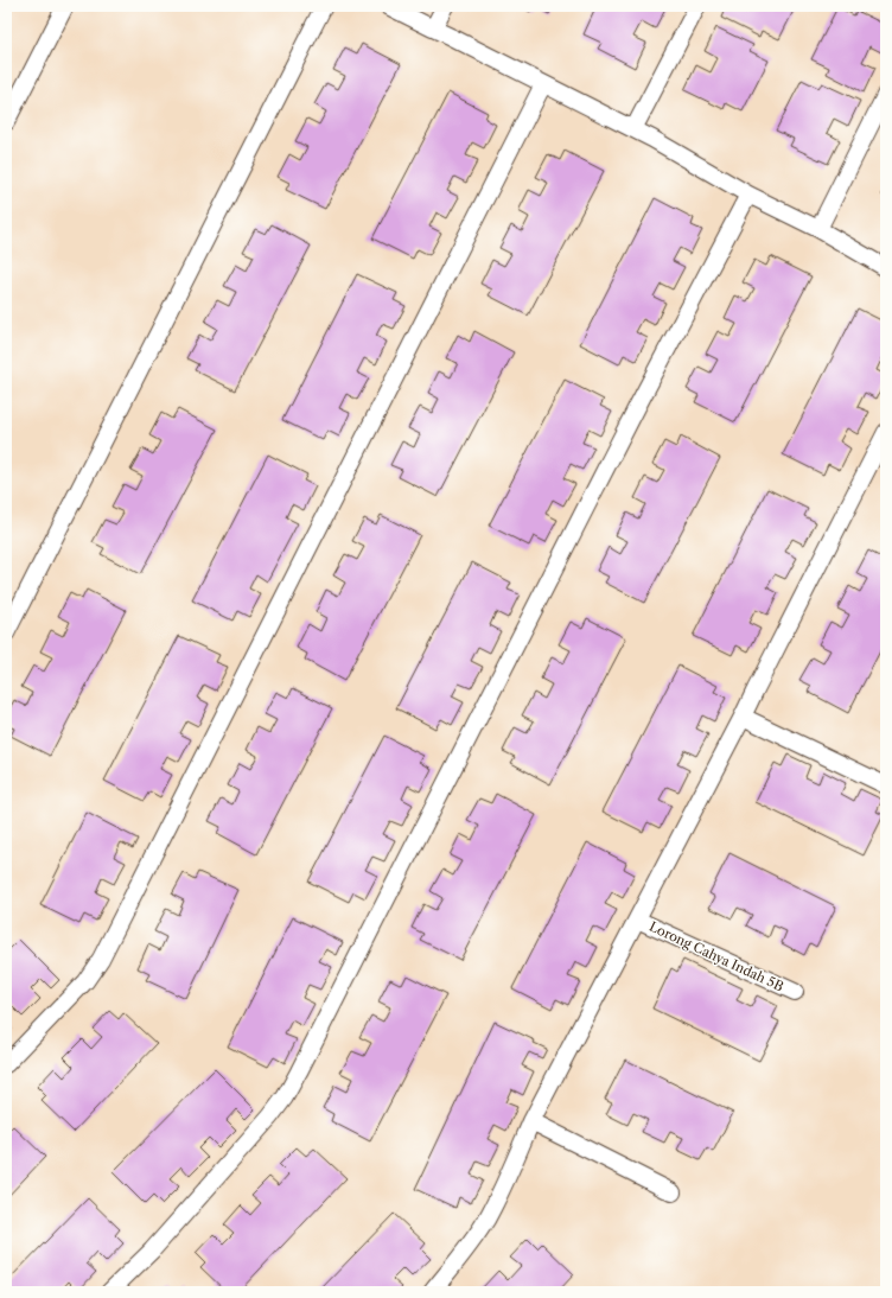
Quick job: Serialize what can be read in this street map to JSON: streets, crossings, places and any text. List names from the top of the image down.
{
  "streets": {
    "street": ["Lorong Cahya Indah 5B"]
  }
}
